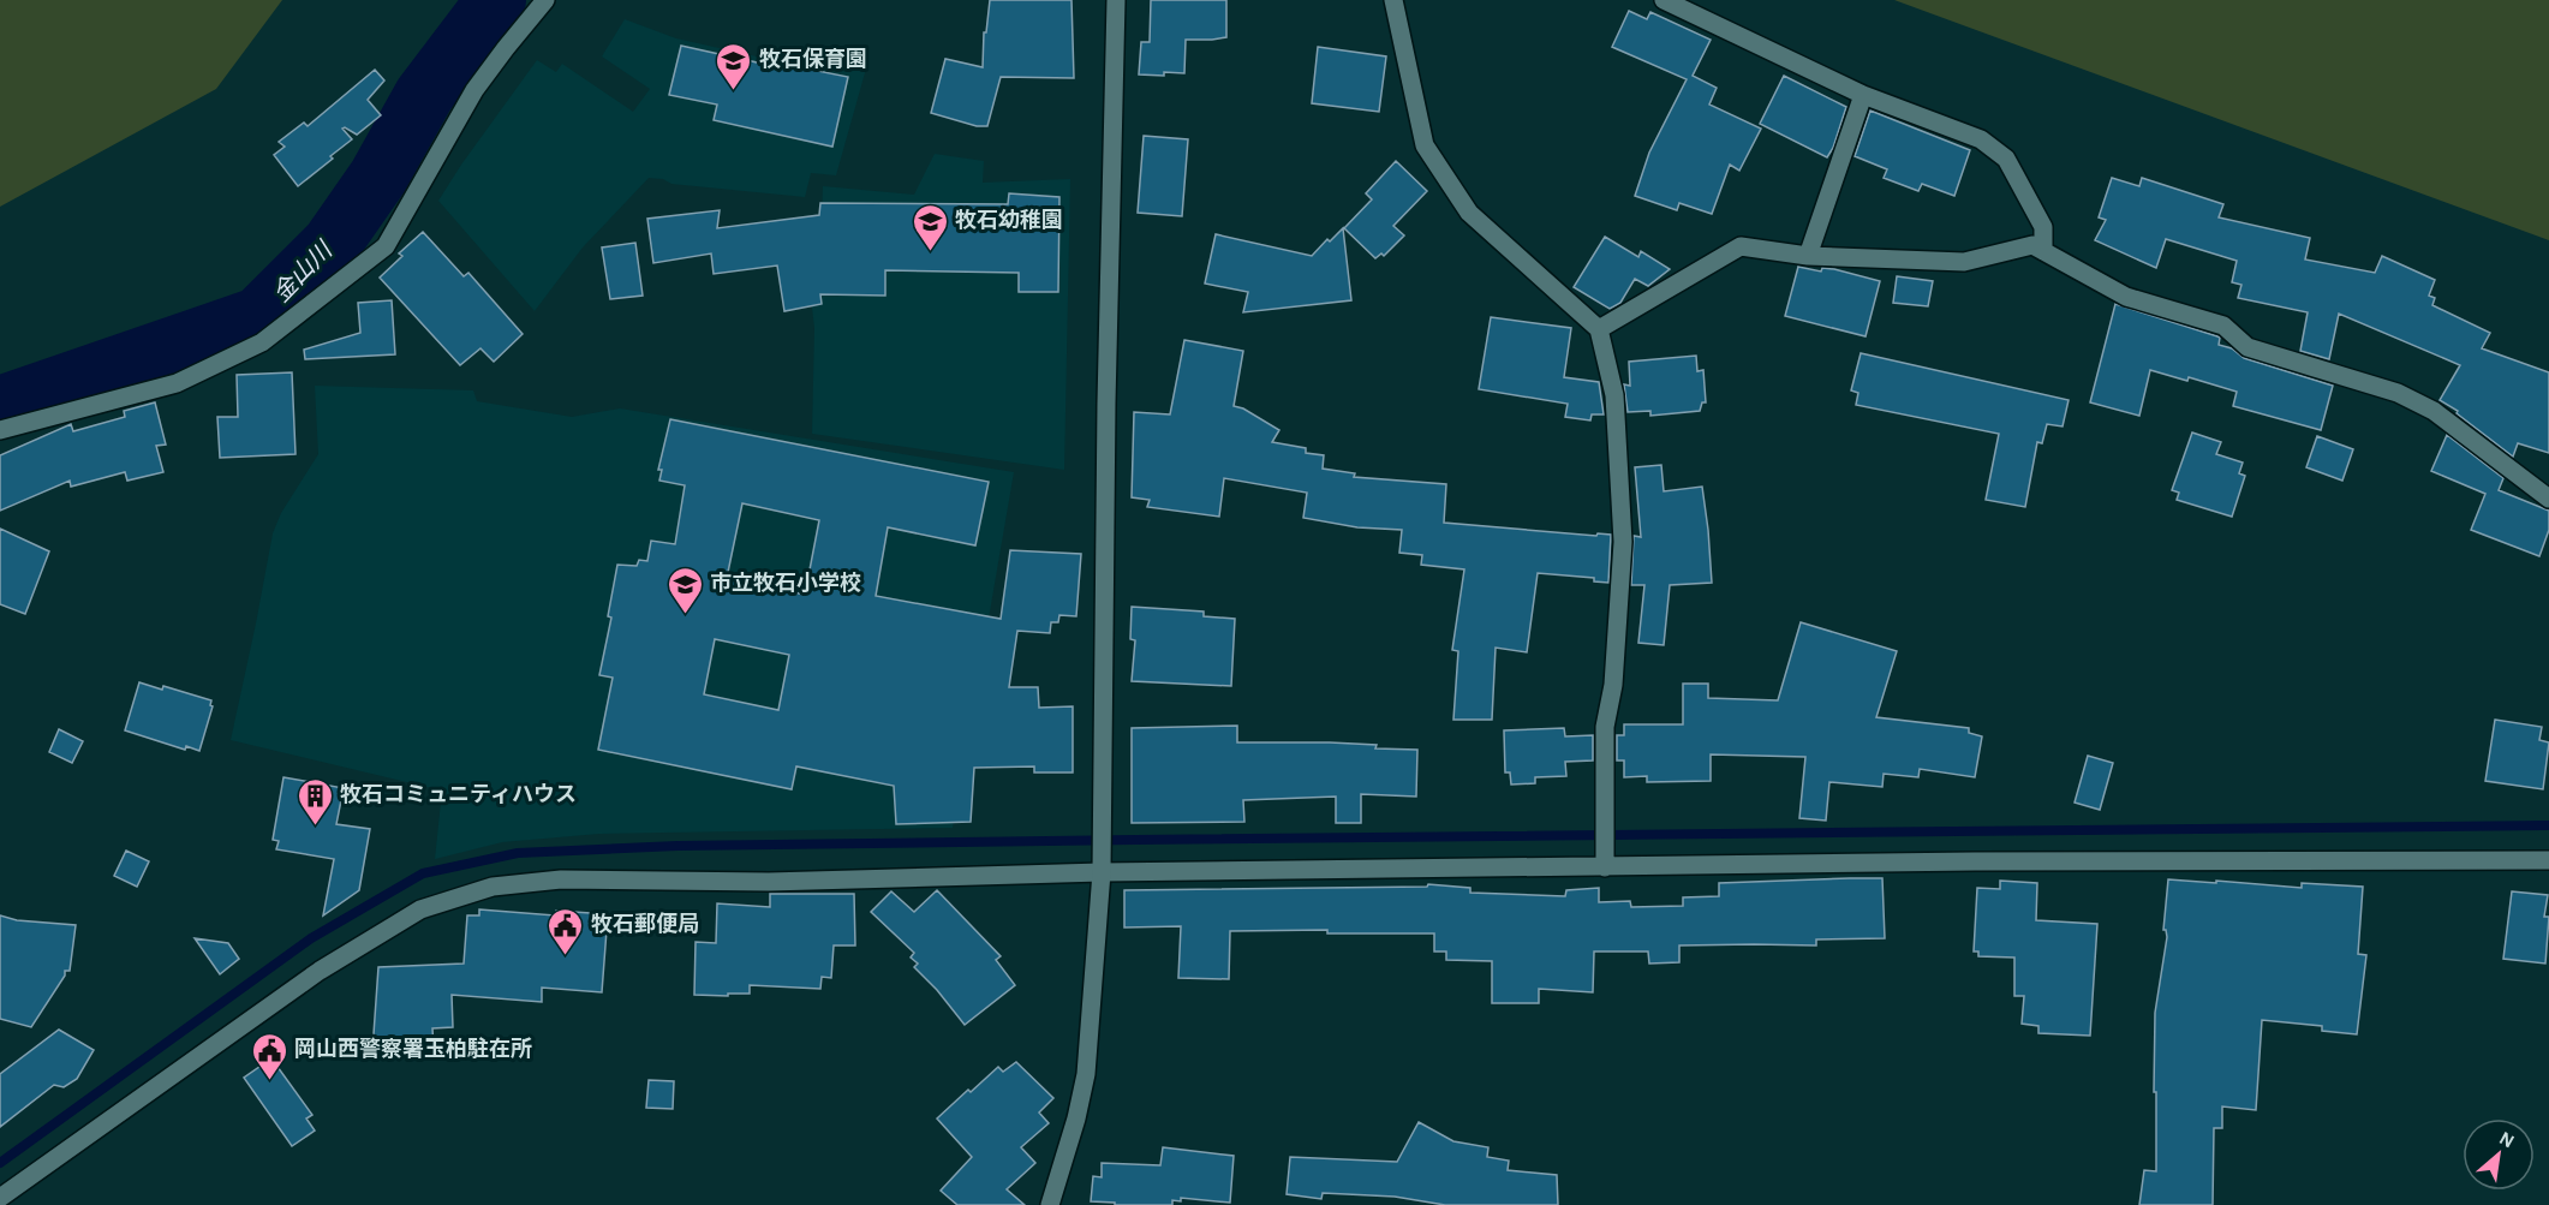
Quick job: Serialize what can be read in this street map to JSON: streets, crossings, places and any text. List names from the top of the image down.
{
  "water": ["金山川"],
  "places": {
    "school or university": ["牧石保育園", "牧石幼稚園", "市立牧石小学校"],
    "building": ["牧石コミュニティハウス"],
    "public building": ["牧石郵便局", "岡山西警察署玉柏駐在所"]
  },
  "north": "top right"
}
